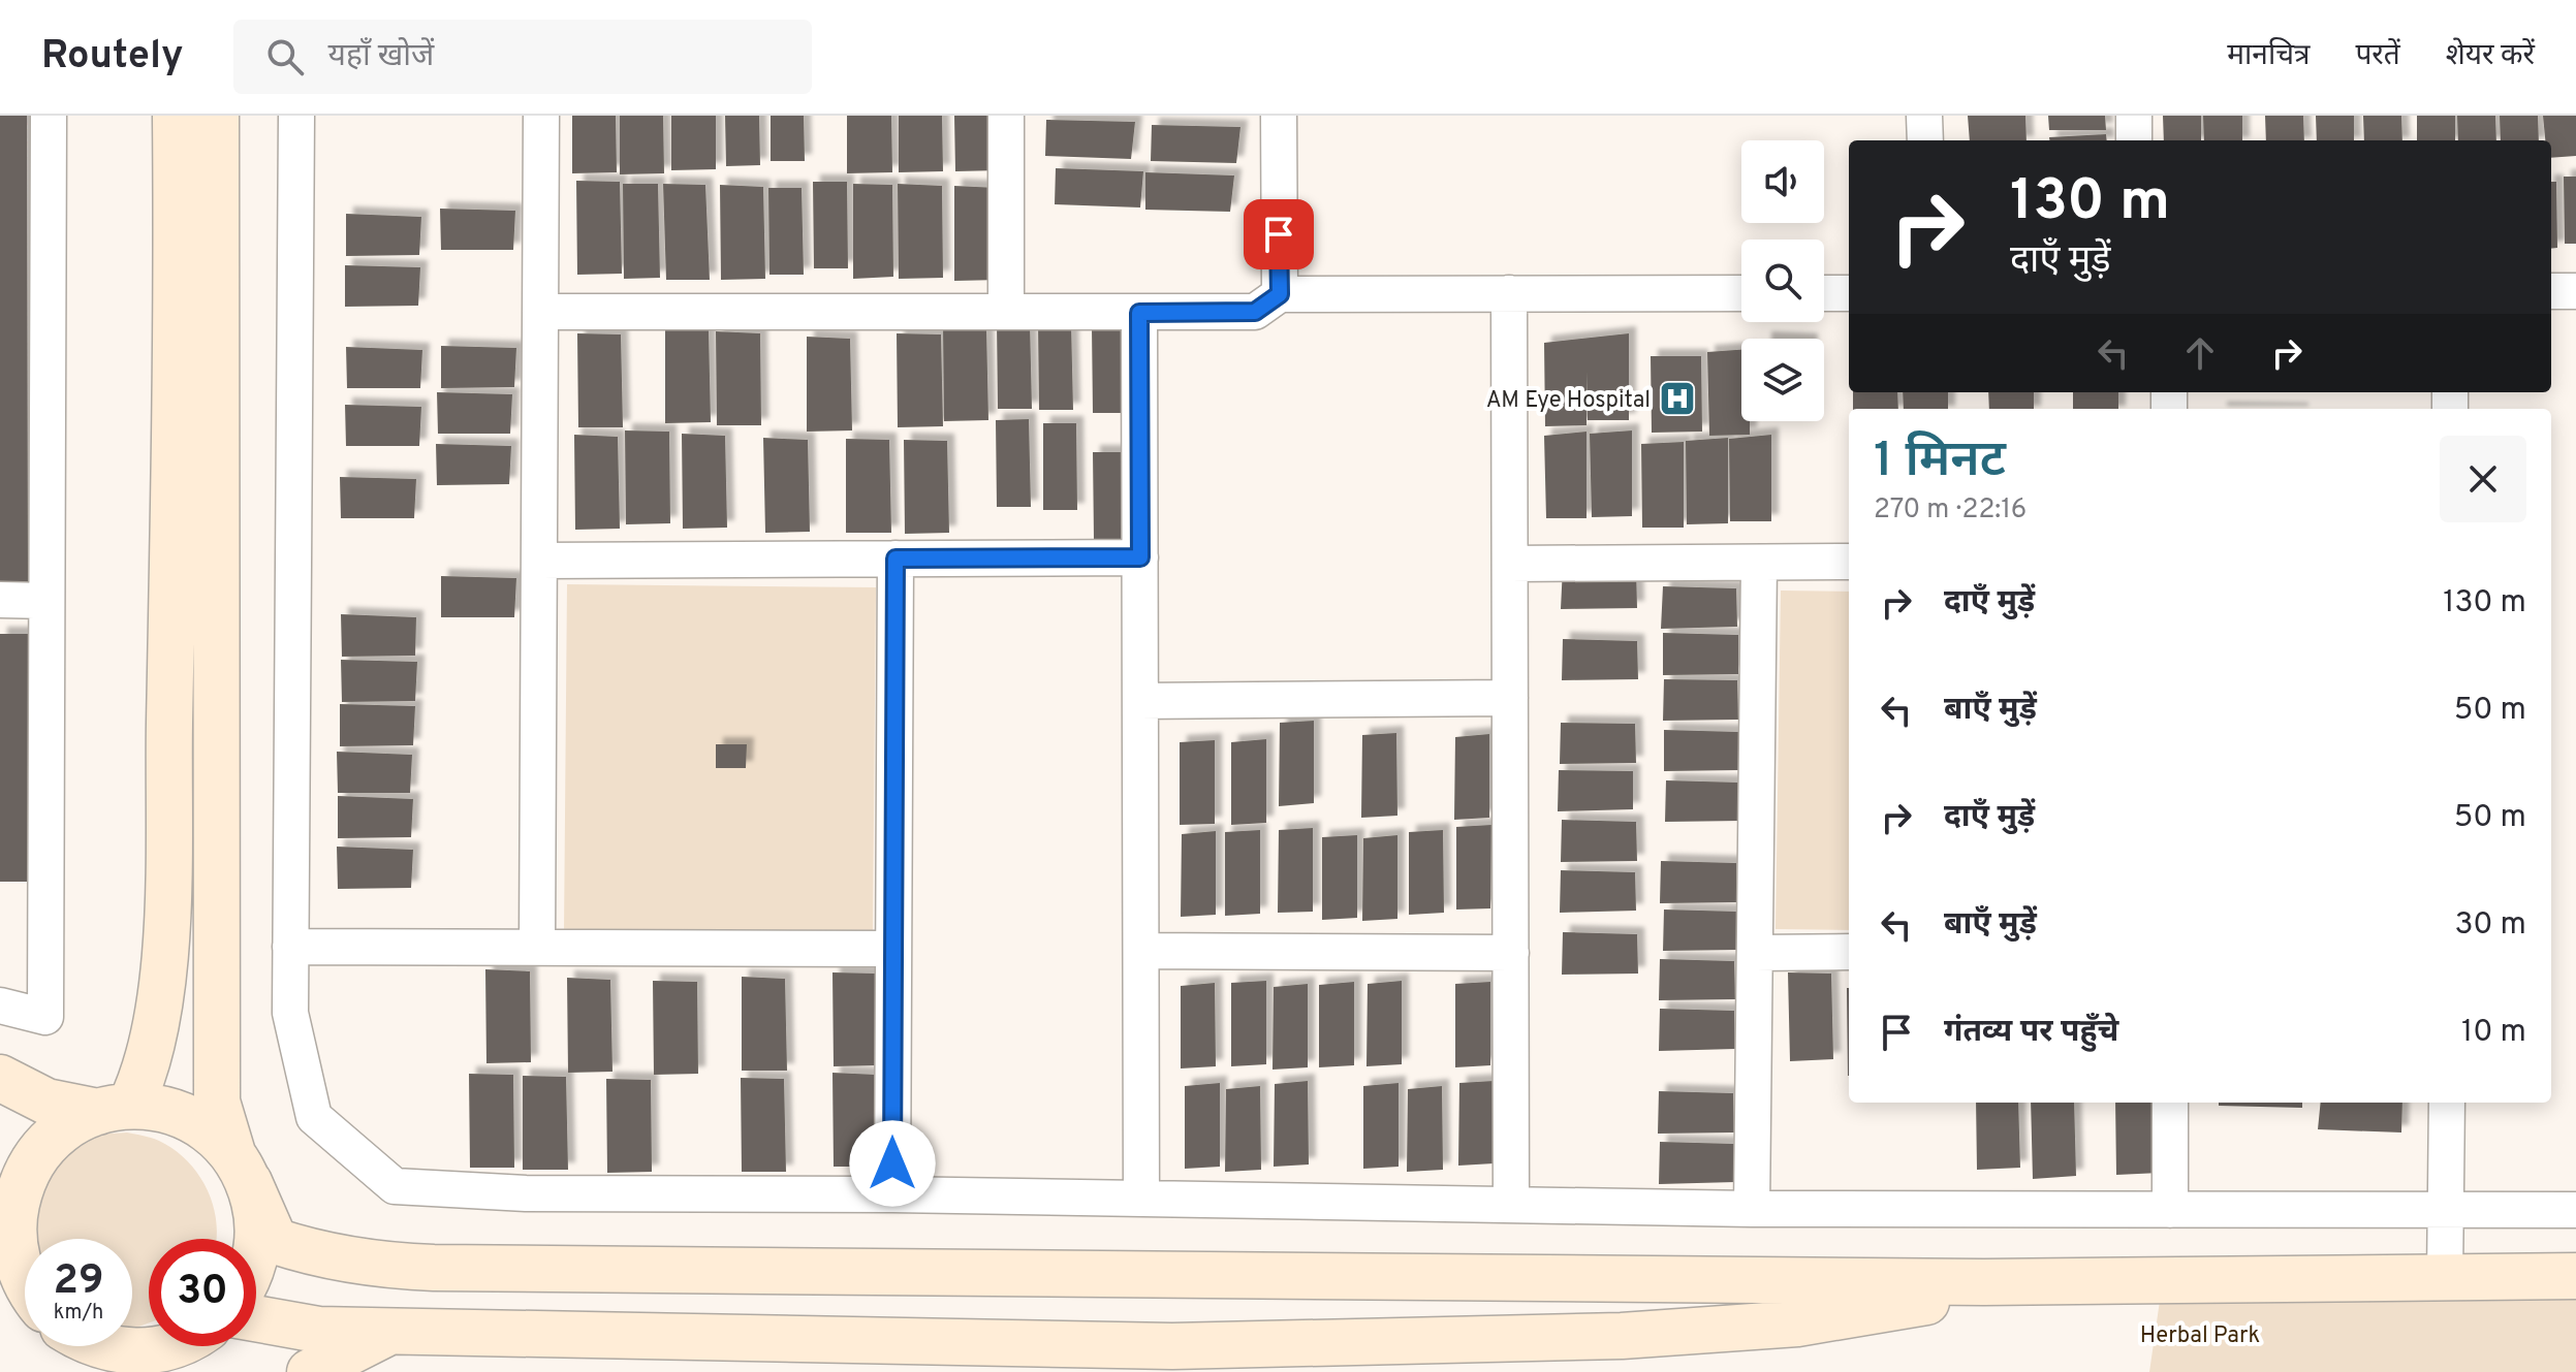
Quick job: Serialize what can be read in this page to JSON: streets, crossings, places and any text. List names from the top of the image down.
{
  "parks": ["Herbal Park"],
  "places": {
    "hospital": ["AM Eye Hospital"]
  },
  "page": {
    "header": "Routely",
    "search": "यहाँ खोजें",
    "nav": ["मानचित्र", "परतें", "शेयर करें"],
    "turn": ["130 m", "दाएँ मुड़ें"],
    "heading": ["1 मिनट", "270 m · 22:16"],
    "list": [
      {
        "name": "दाएँ मुड़ें",
        "value": "130 m"
      },
      {
        "name": "बाएँ मुड़ें",
        "value": "50 m"
      },
      {
        "name": "दाएँ मुड़ें",
        "value": "50 m"
      },
      {
        "name": "बाएँ मुड़ें",
        "value": "30 m"
      },
      {
        "name": "गंतव्य पर पहुँचे",
        "value": "10 m"
      }
    ],
    "speed": "29 km/h",
    "limit": "30"
  }
}
